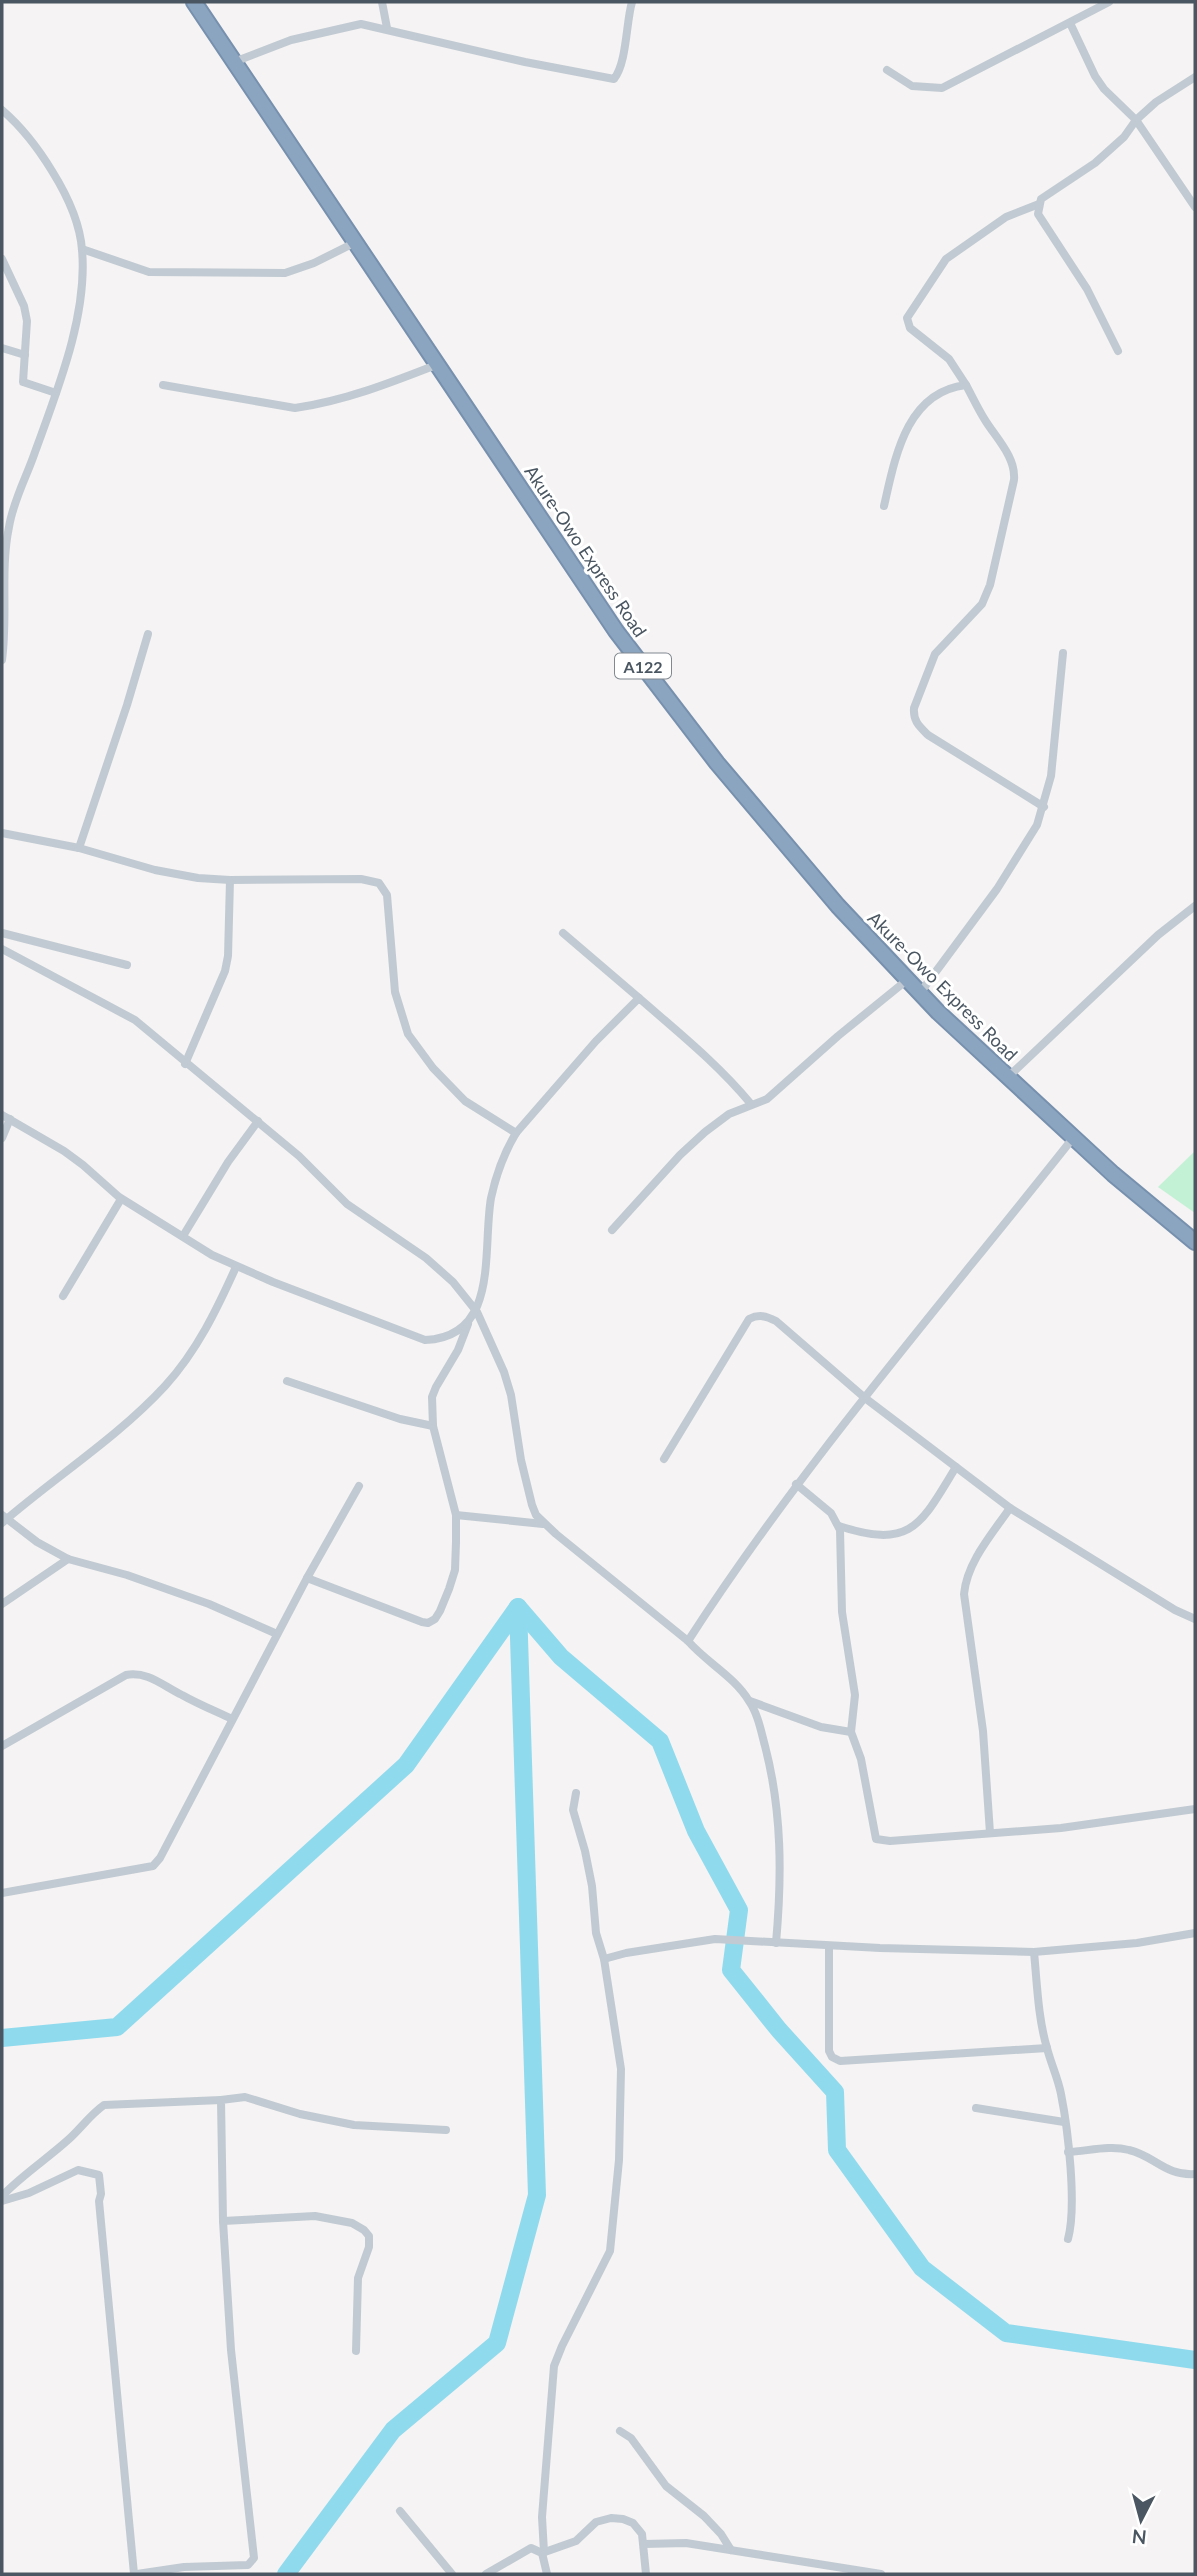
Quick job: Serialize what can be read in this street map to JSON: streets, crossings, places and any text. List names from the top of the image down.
{
  "streets": {
    "highway": ["Akure-Owo Express Road", "A122"]
  },
  "north": "bottom"
}
